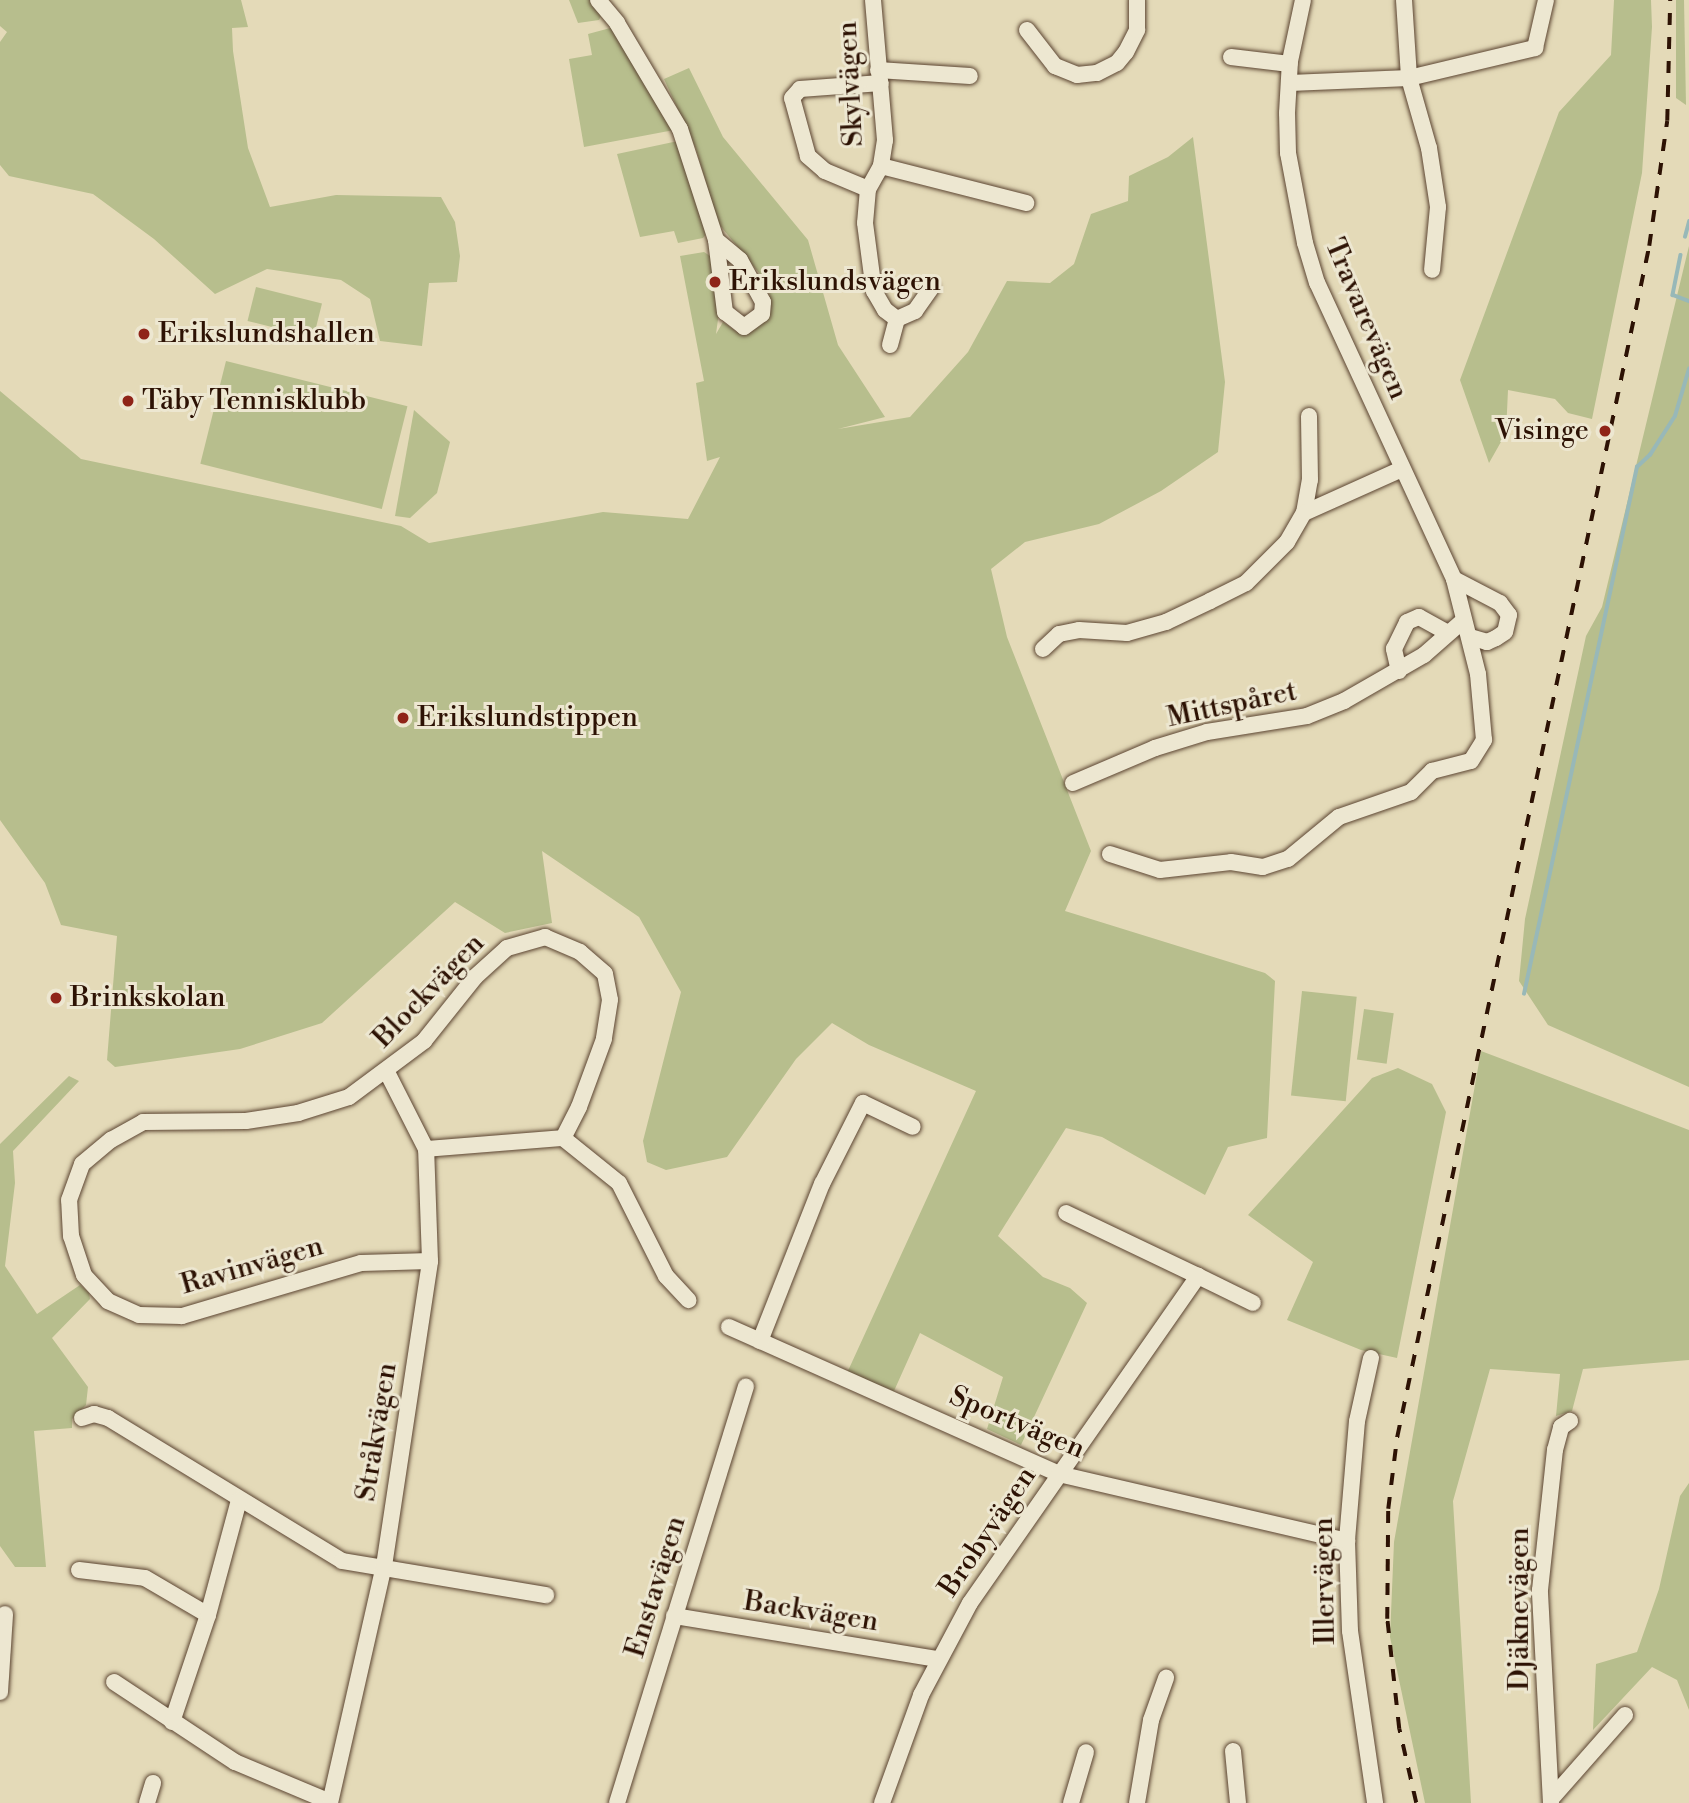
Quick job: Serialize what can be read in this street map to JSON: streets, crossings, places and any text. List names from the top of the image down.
{
  "streets": {
    "street": [
      "Skylvägen",
      "Travarevägen",
      "Mittspåret",
      "Blockvägen",
      "Ravinvägen",
      "Sportvägen",
      "Stråkvägen",
      "Brobyvägen",
      "Illervägen",
      "Enstavägen",
      "Djäknevägen",
      "Backvägen"
    ]
  },
  "crossings": [
    ["Travarevägen", "Mittspåret"],
    ["Blockvägen", "Ravinvägen"],
    ["Blockvägen", "Stråkvägen"],
    ["Ravinvägen", "Stråkvägen"],
    ["Sportvägen", "Brobyvägen"],
    ["Sportvägen", "Illervägen"],
    ["Brobyvägen", "Backvägen"],
    ["Enstavägen", "Backvägen"]
  ],
  "places": [
    "Erikslundsvägen",
    "Erikslundshallen",
    "Täby Tennisklubb",
    "Visinge",
    "Erikslundstippen",
    "Brinkskolan"
  ]
}
